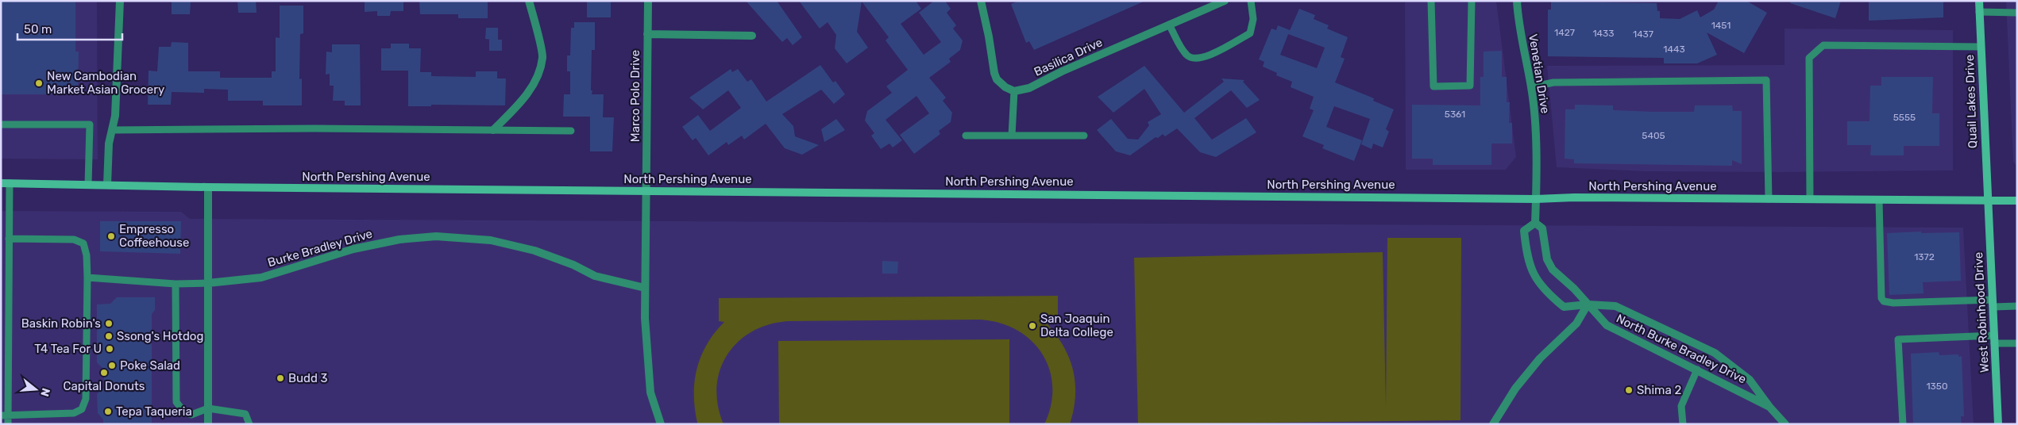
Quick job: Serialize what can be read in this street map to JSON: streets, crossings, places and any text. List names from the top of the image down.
{
  "streets": {
    "main road": ["Quail Lakes Drive", "North Pershing Avenue", "West Robinhood Drive"],
    "street": [
      "Basilica Drive",
      "Venetian Drive",
      "Marco Polo Drive",
      "Burke Bradley Drive",
      "North Burke Bradley Drive"
    ]
  },
  "crossings": [
    ["Venetian Drive", "North Pershing Avenue"],
    ["Venetian Drive", "North Burke Bradley Drive"],
    ["Marco Polo Drive", "North Pershing Avenue"],
    ["Quail Lakes Drive", "North Pershing Avenue"],
    ["Quail Lakes Drive", "West Robinhood Drive"],
    ["North Pershing Avenue", "West Robinhood Drive"],
    ["North Pershing Avenue", "North Burke Bradley Drive"]
  ],
  "places": [
    "New Cambodian Market Asian Grocery",
    "Empresso Coffeehouse",
    "Baskin Robin's",
    "San Joaquin Delta College",
    "Ssong's Hotdog",
    "T4 Tea For U",
    "Poke Salad",
    "Capital Donuts",
    "Budd 3",
    "Shima 2",
    "Tepa Taqueria"
  ],
  "house_numbers": [
    "1451",
    "1427",
    "1433",
    "1437",
    "1443",
    "5361",
    "5555",
    "5405",
    "1372",
    "1350"
  ],
  "scale_bar": "50 m",
  "north": "right"
}
